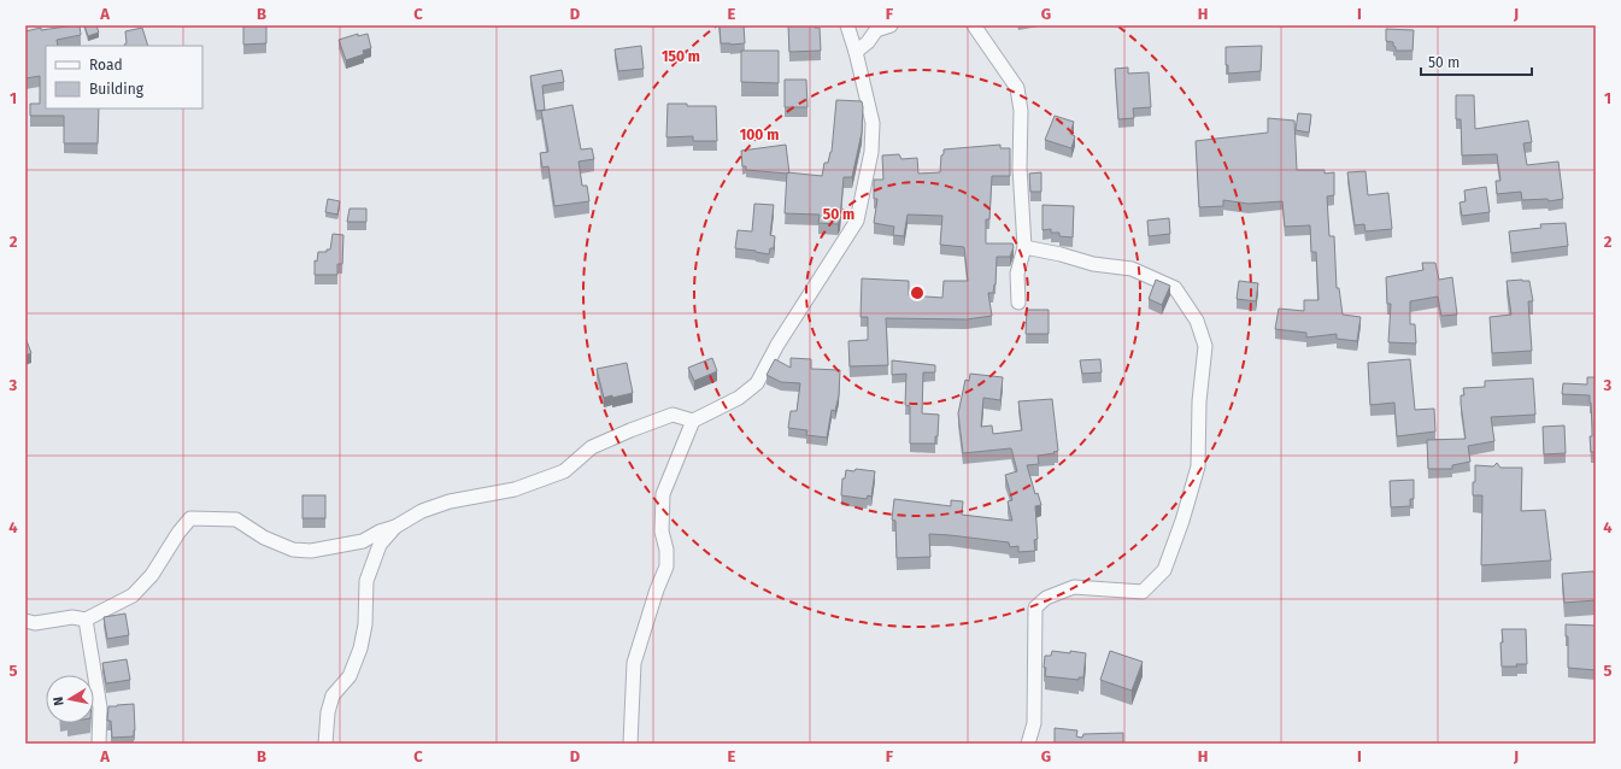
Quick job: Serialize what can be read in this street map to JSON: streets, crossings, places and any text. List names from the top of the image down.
{
  "legend": ["Road", "Building"],
  "scale_bar": "50 m",
  "north": "left",
  "grid": {
    "columns": [
      "A",
      "B",
      "C",
      "D",
      "E",
      "F",
      "G",
      "H",
      "I",
      "J"
    ],
    "rows": [
      "1",
      "2",
      "3",
      "4",
      "5"
    ]
  },
  "rings": ["150 m", "100 m", "50 m"]
}
